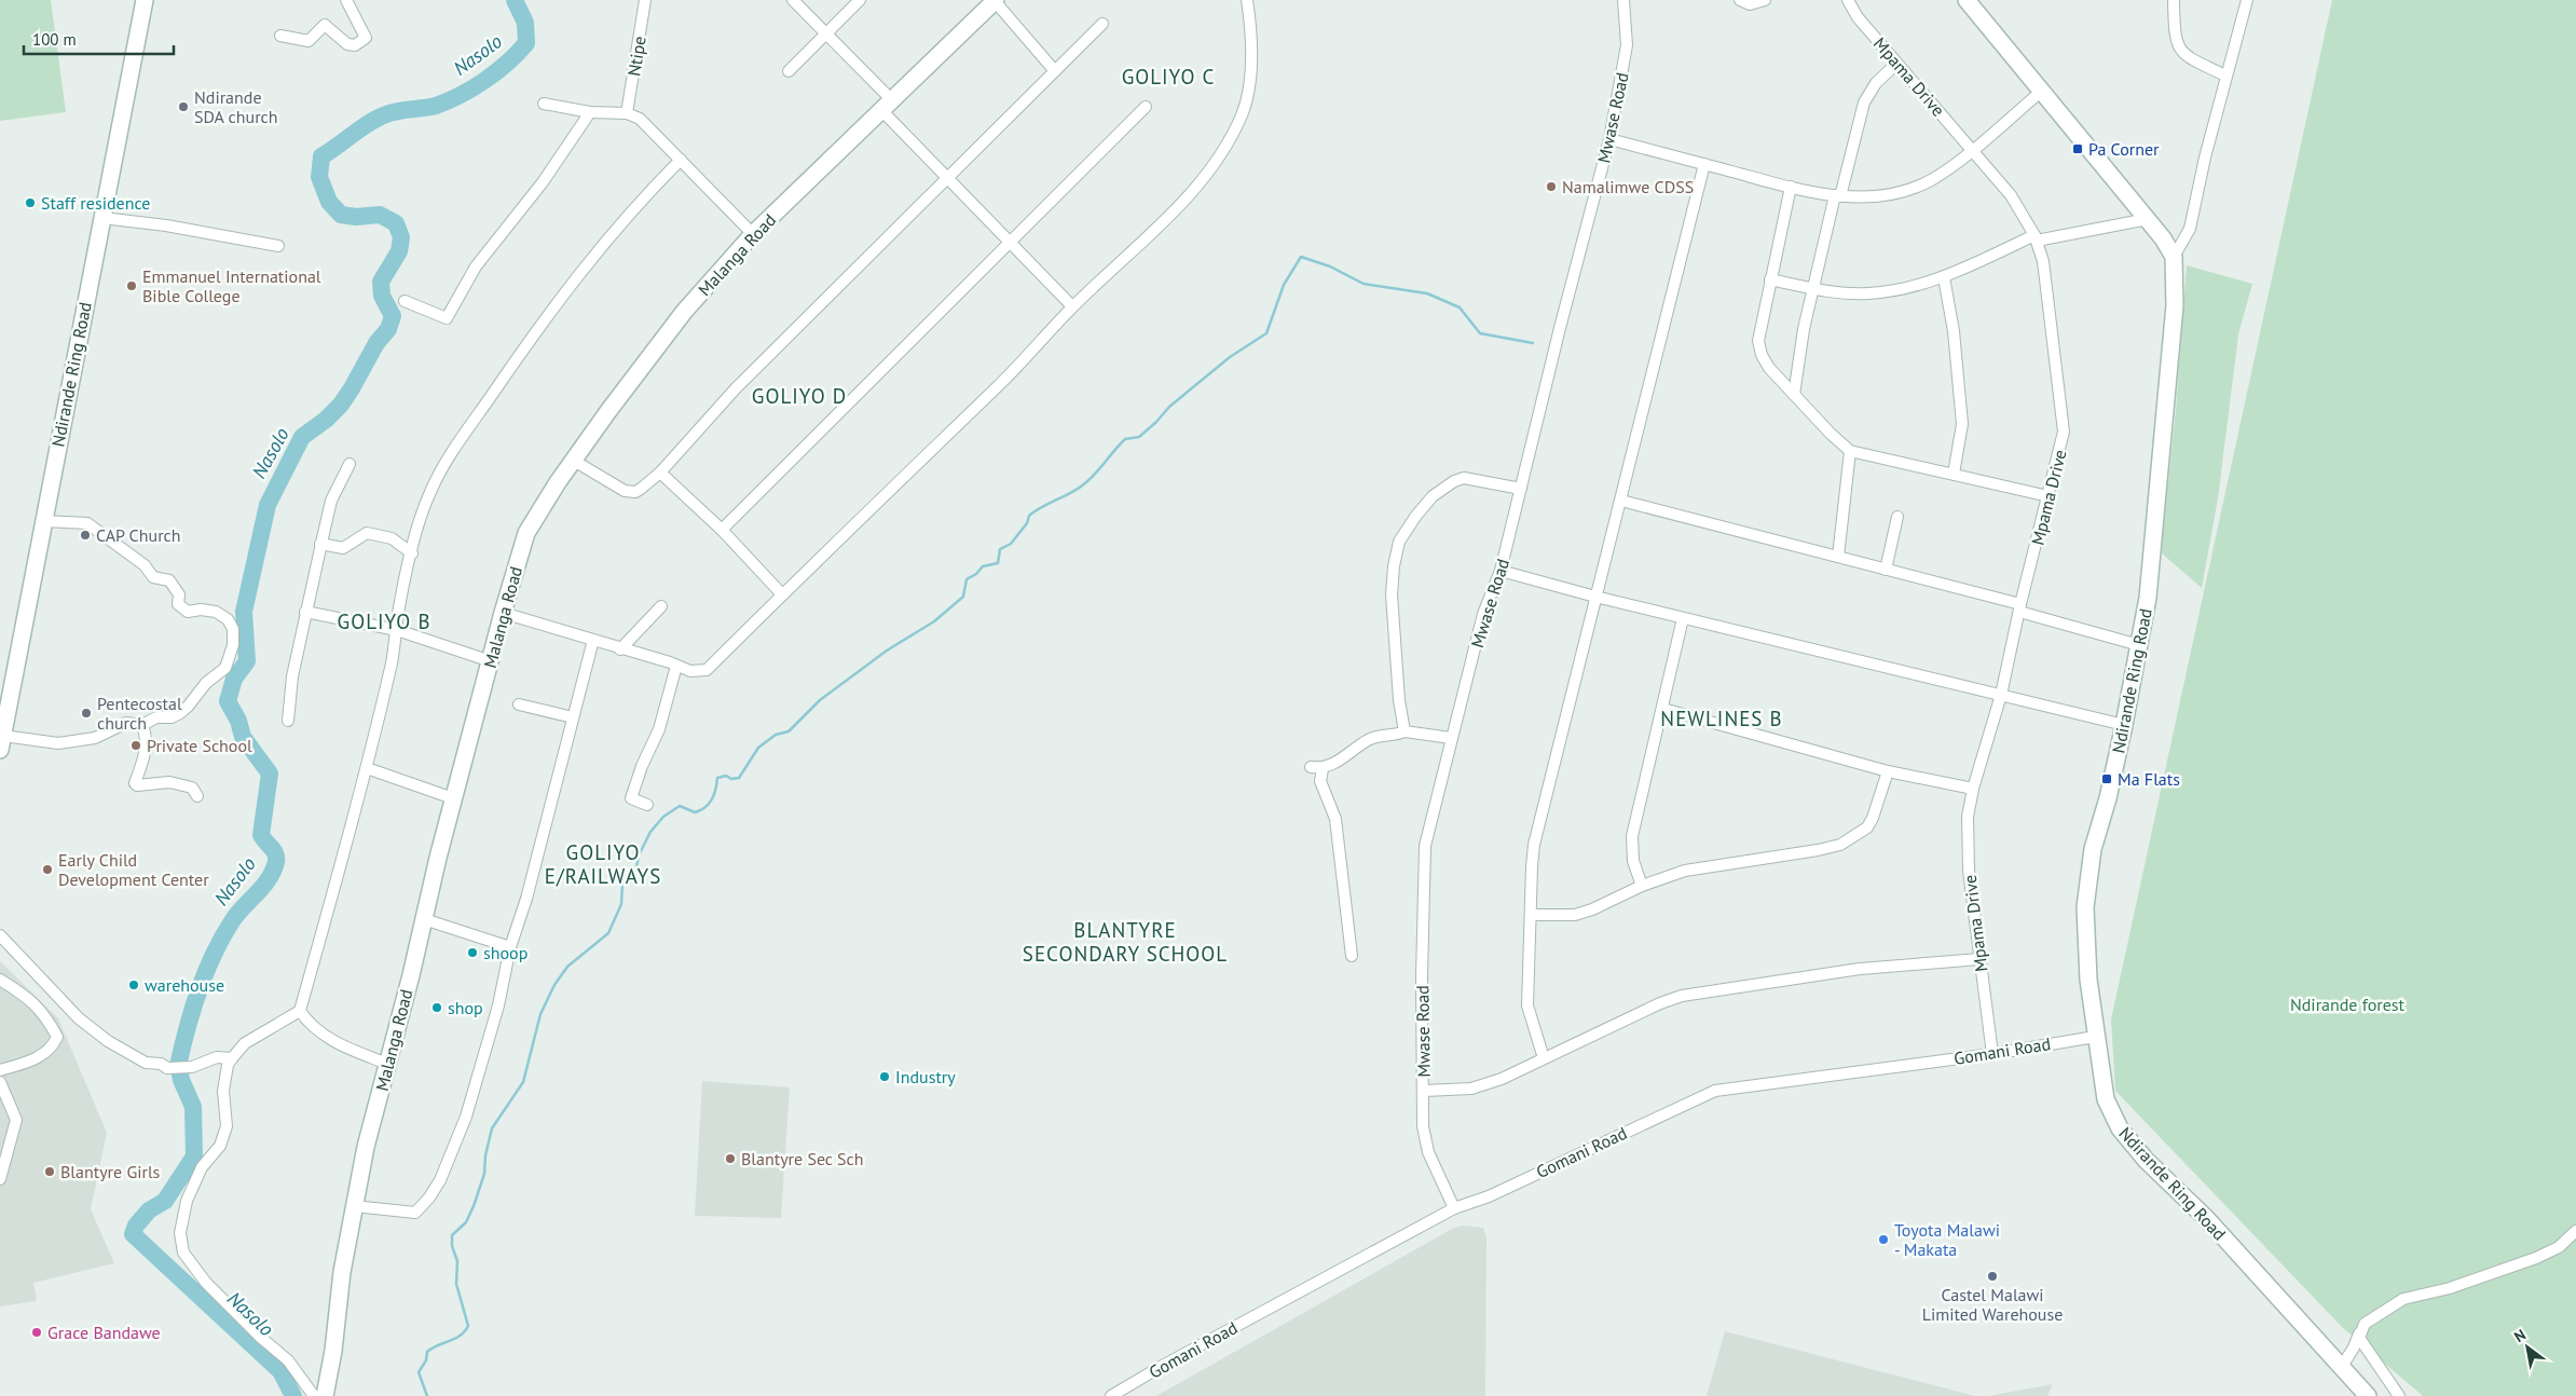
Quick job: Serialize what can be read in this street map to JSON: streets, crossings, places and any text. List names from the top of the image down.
{
  "streets": {
    "street": [
      "Ntipe",
      "Mpama Drive",
      "Mwase Road",
      "Malanga Road",
      "Ndirande Ring Road",
      "Gomani Road"
    ]
  },
  "crossings": [
    ["Mpama Drive", "Gomani Road"],
    ["Mwase Road", "Gomani Road"],
    ["Ndirande Ring Road", "Gomani Road"]
  ],
  "districts": [
    "GOLIYO C",
    "GOLIYO D",
    "GOLIYO B",
    "NEWLINES B",
    "GOLIYO E/RAILWAYS",
    "BLANTYRE SECONDARY SCHOOL"
  ],
  "water": ["Nasolo"],
  "parks": ["Ndirande forest"],
  "places": {
    "other": [
      "Ndirande SDA church",
      "Namalimwe CDSS",
      "Staff residence",
      "Emmanuel International Bible College",
      "CAP Church",
      "Pentecostal church",
      "Private School",
      "Early Child Development Center",
      "shoop",
      "warehouse",
      "shop",
      "Industry",
      "Blantyre Sec Sch",
      "Blantyre Girls",
      "Toyota Malawi - Makata",
      "Castel Malawi Limited Warehouse",
      "Grace Bandawe"
    ],
    "transit": ["Pa Corner", "Ma Flats"]
  },
  "scale_bar": "100 m",
  "north": "top left"
}
